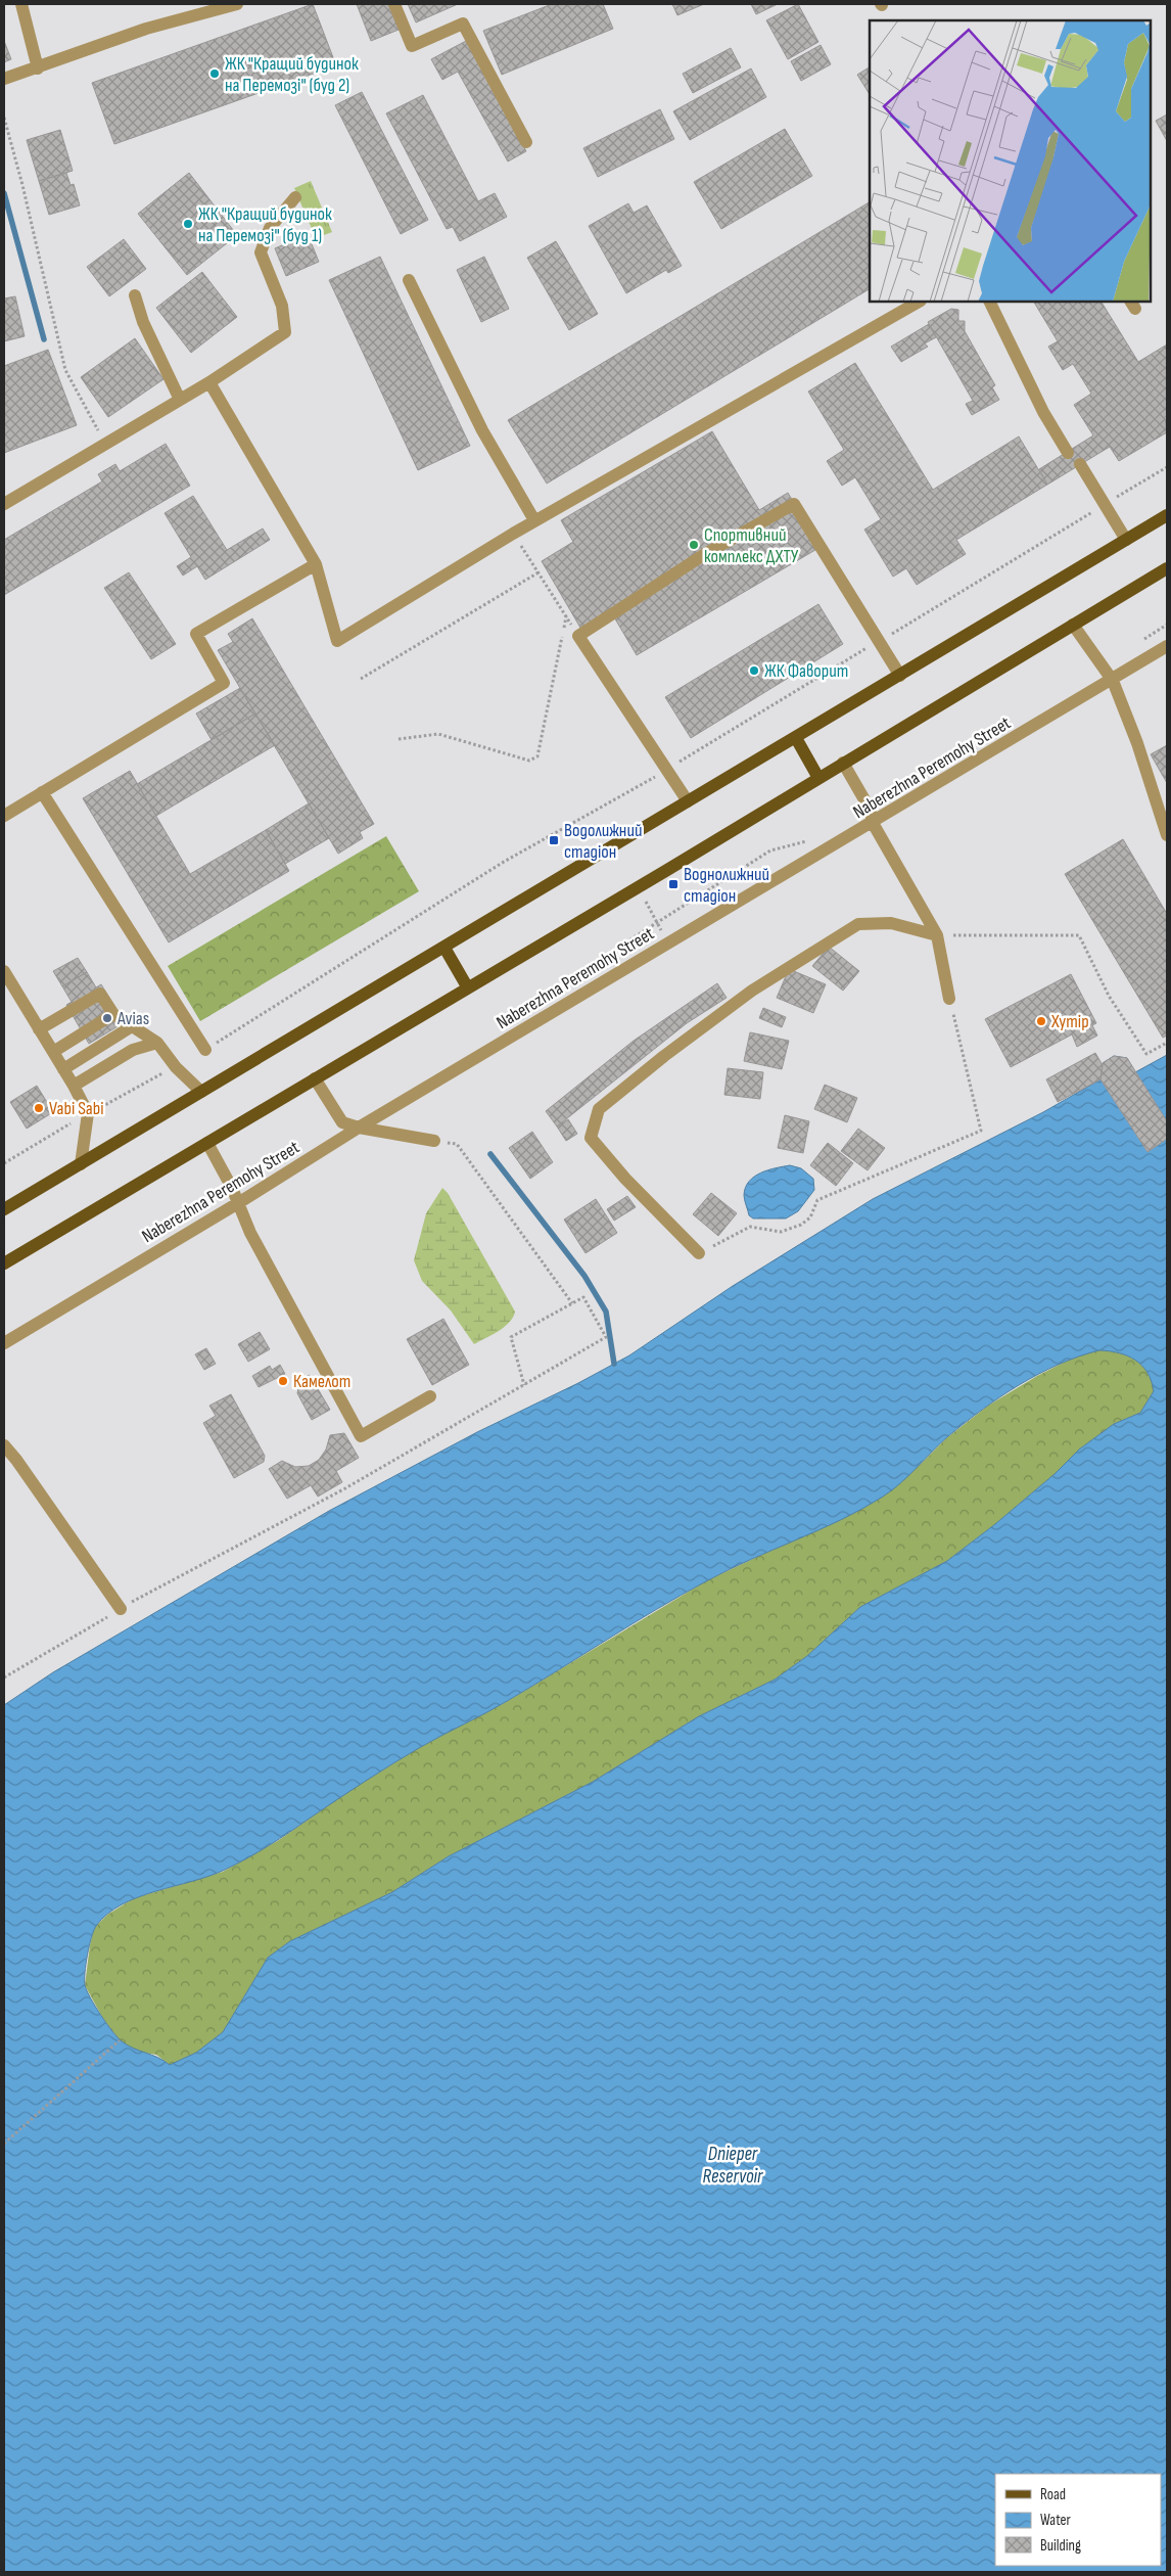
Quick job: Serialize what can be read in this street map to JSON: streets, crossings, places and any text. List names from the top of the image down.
{
  "streets": {
    "street": ["Naberezhna Peremohy Street"]
  },
  "water": ["Dnieper Reservoir"],
  "places": {
    "other": [
      "ЖК \"Кращий будинок на Перемозі\" (буд 2)",
      "ЖК \"Кращий будинок на Перемозі\" (буд 1)",
      "Спортивний комплекс ДХТУ",
      "ЖК Фаворит",
      "Avias",
      "Хутір",
      "Vabi Sabi",
      "Камелот"
    ],
    "transit": ["Водолижний стадіон", "Воднолижний стадіон"]
  },
  "legend": ["Road", "Water", "Building"]
}
